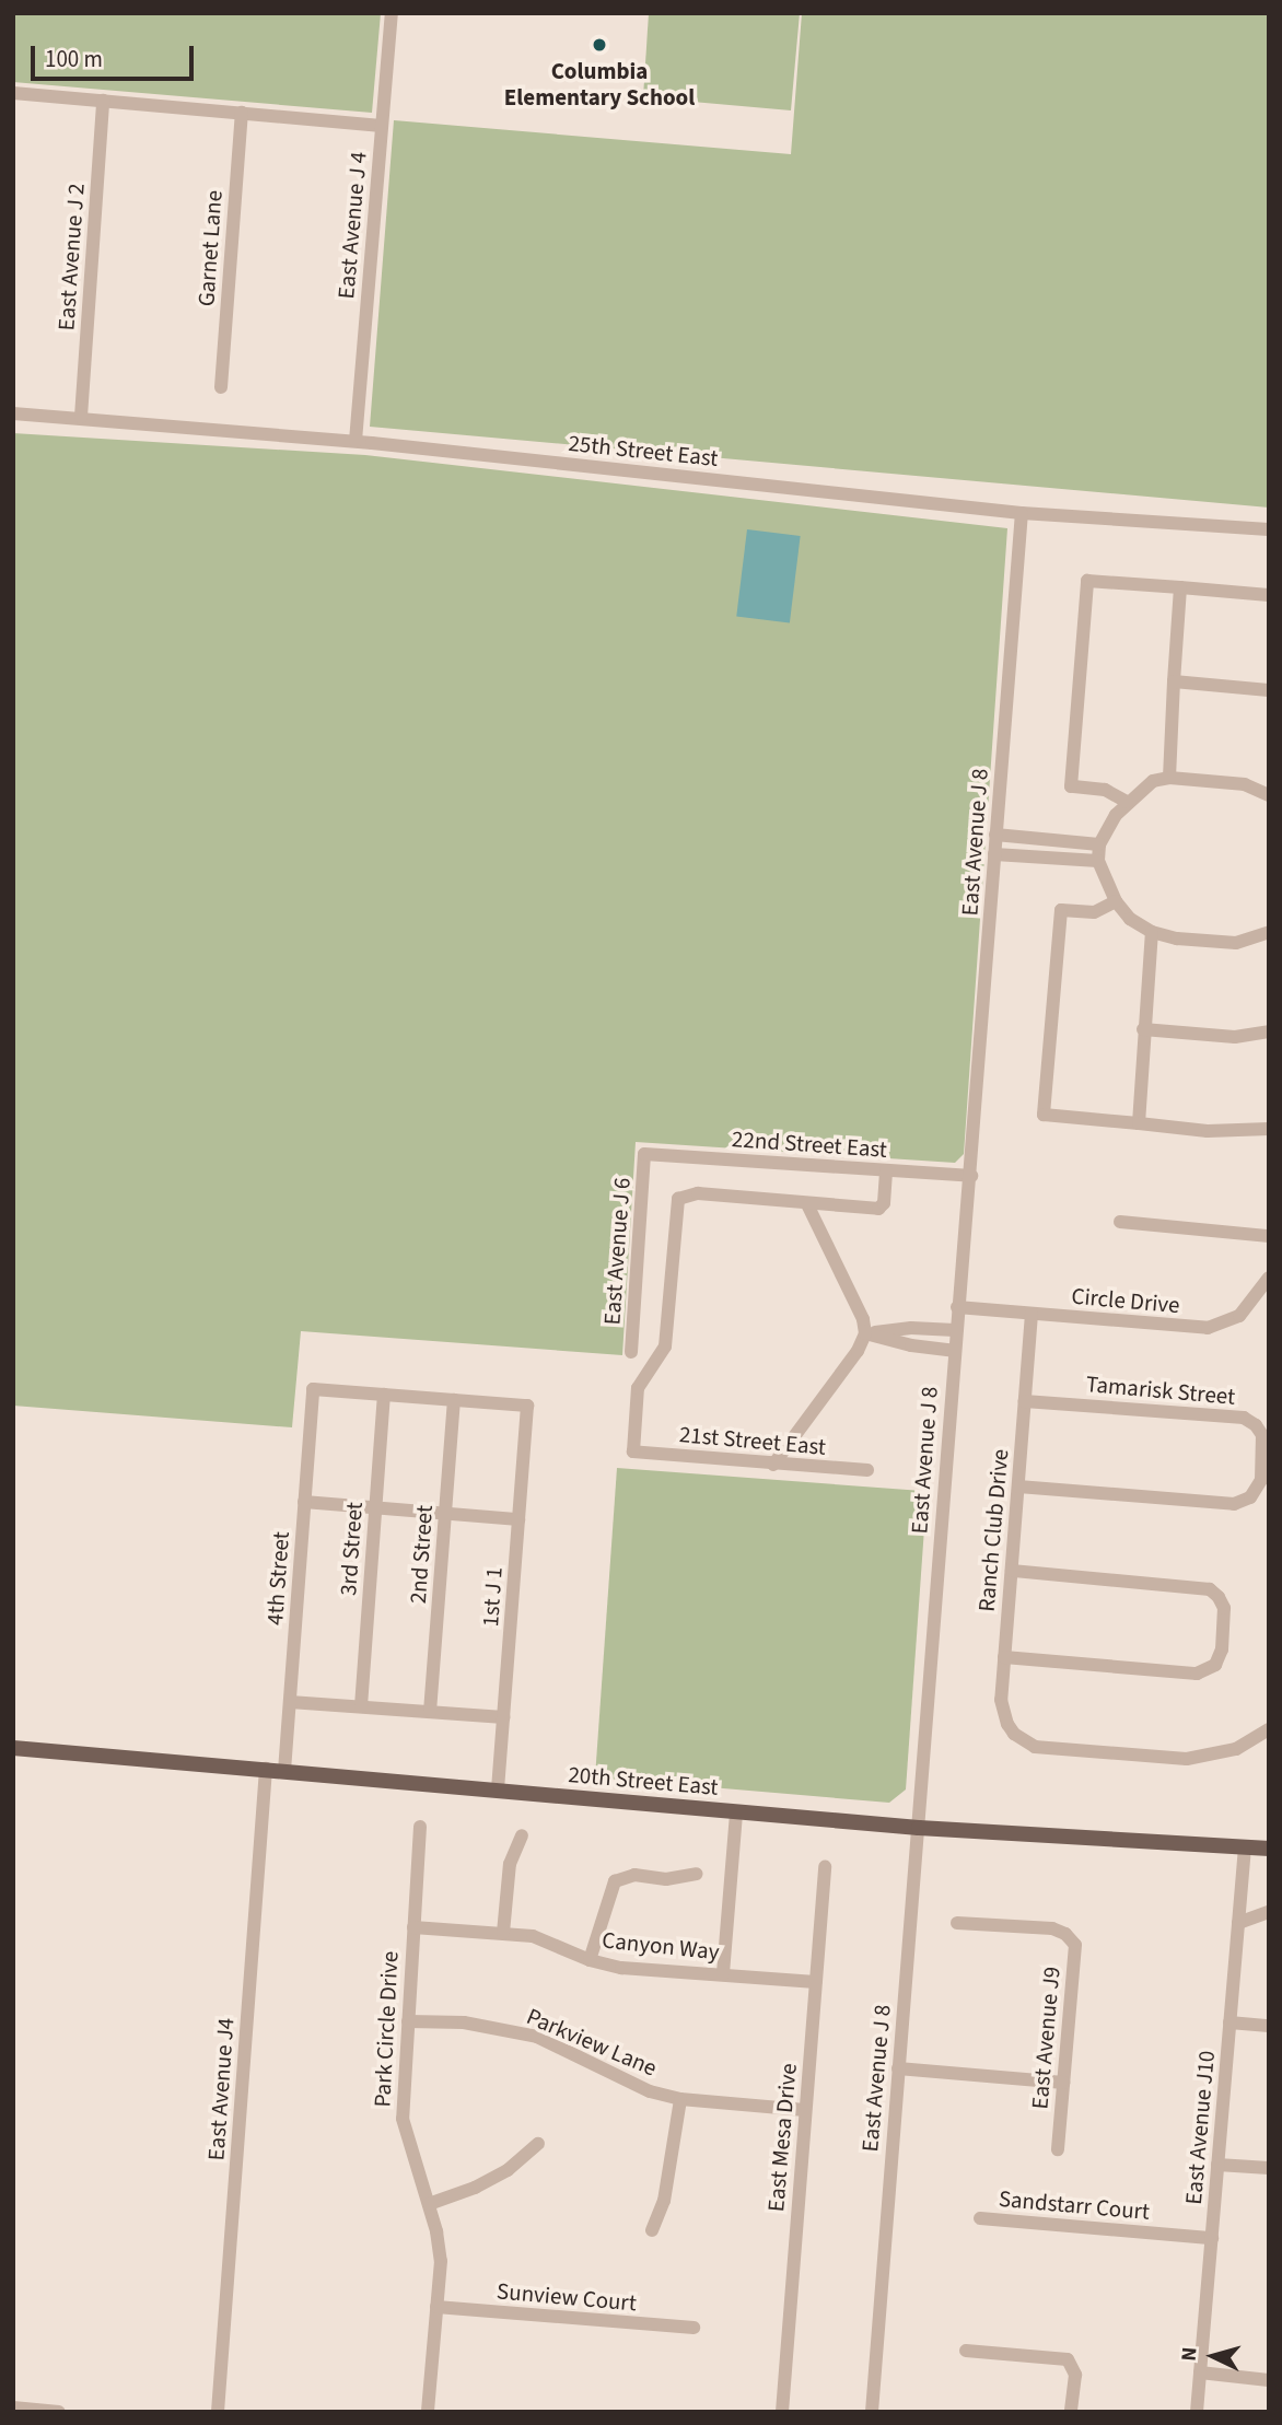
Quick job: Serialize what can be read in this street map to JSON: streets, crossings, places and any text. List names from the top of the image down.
{
  "streets": {
    "main road": ["20th Street East"],
    "street": [
      "East Avenue J 4",
      "Garnet Lane",
      "East Avenue J 2",
      "25th Street East",
      "East Avenue J 8",
      "22nd Street East",
      "East Avenue J 6",
      "Circle Drive",
      "Tamarisk Street",
      "21st Street East",
      "Ranch Club Drive",
      "3rd Street",
      "2nd Street",
      "4th Street",
      "1st J 1",
      "Canyon Way",
      "Park Circle Drive",
      "East Avenue J9",
      "Parkview Lane",
      "East Avenue J4",
      "East Avenue J10",
      "East Mesa Drive",
      "Sandstarr Court",
      "Sunview Court"
    ]
  },
  "crossings": [
    ["East Avenue J 4", "25th Street East"],
    ["East Avenue J 2", "25th Street East"],
    ["25th Street East", "East Avenue J 8"],
    ["East Avenue J 8", "22nd Street East"],
    ["East Avenue J 8", "Circle Drive"],
    ["East Avenue J 8", "20th Street East"],
    ["22nd Street East", "East Avenue J 6"],
    ["Circle Drive", "Ranch Club Drive"],
    ["Tamarisk Street", "Ranch Club Drive"],
    ["3rd Street", "4th Street"],
    ["2nd Street", "1st J 1"],
    ["4th Street", "20th Street East"],
    ["1st J 1", "20th Street East"],
    ["20th Street East", "East Avenue J4"],
    ["20th Street East", "East Avenue J10"],
    ["Canyon Way", "Park Circle Drive"],
    ["Canyon Way", "East Mesa Drive"],
    ["Park Circle Drive", "Parkview Lane"],
    ["Park Circle Drive", "Sunview Court"],
    ["Parkview Lane", "East Mesa Drive"],
    ["East Avenue J10", "Sandstarr Court"]
  ],
  "places": ["Columbia Elementary School"],
  "scale_bar": "100 m",
  "north": "left"
}
